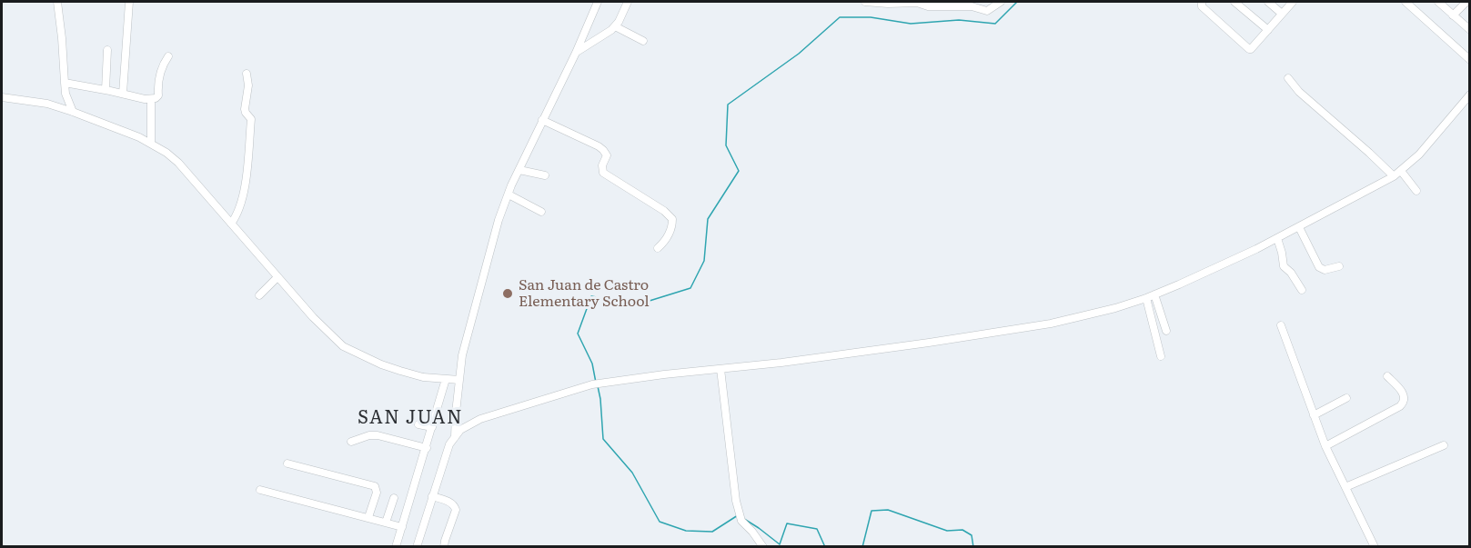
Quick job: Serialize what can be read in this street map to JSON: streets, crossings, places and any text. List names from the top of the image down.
{
  "districts": ["SAN JUAN"],
  "places": ["San Juan de Castro Elementary School"]
}
